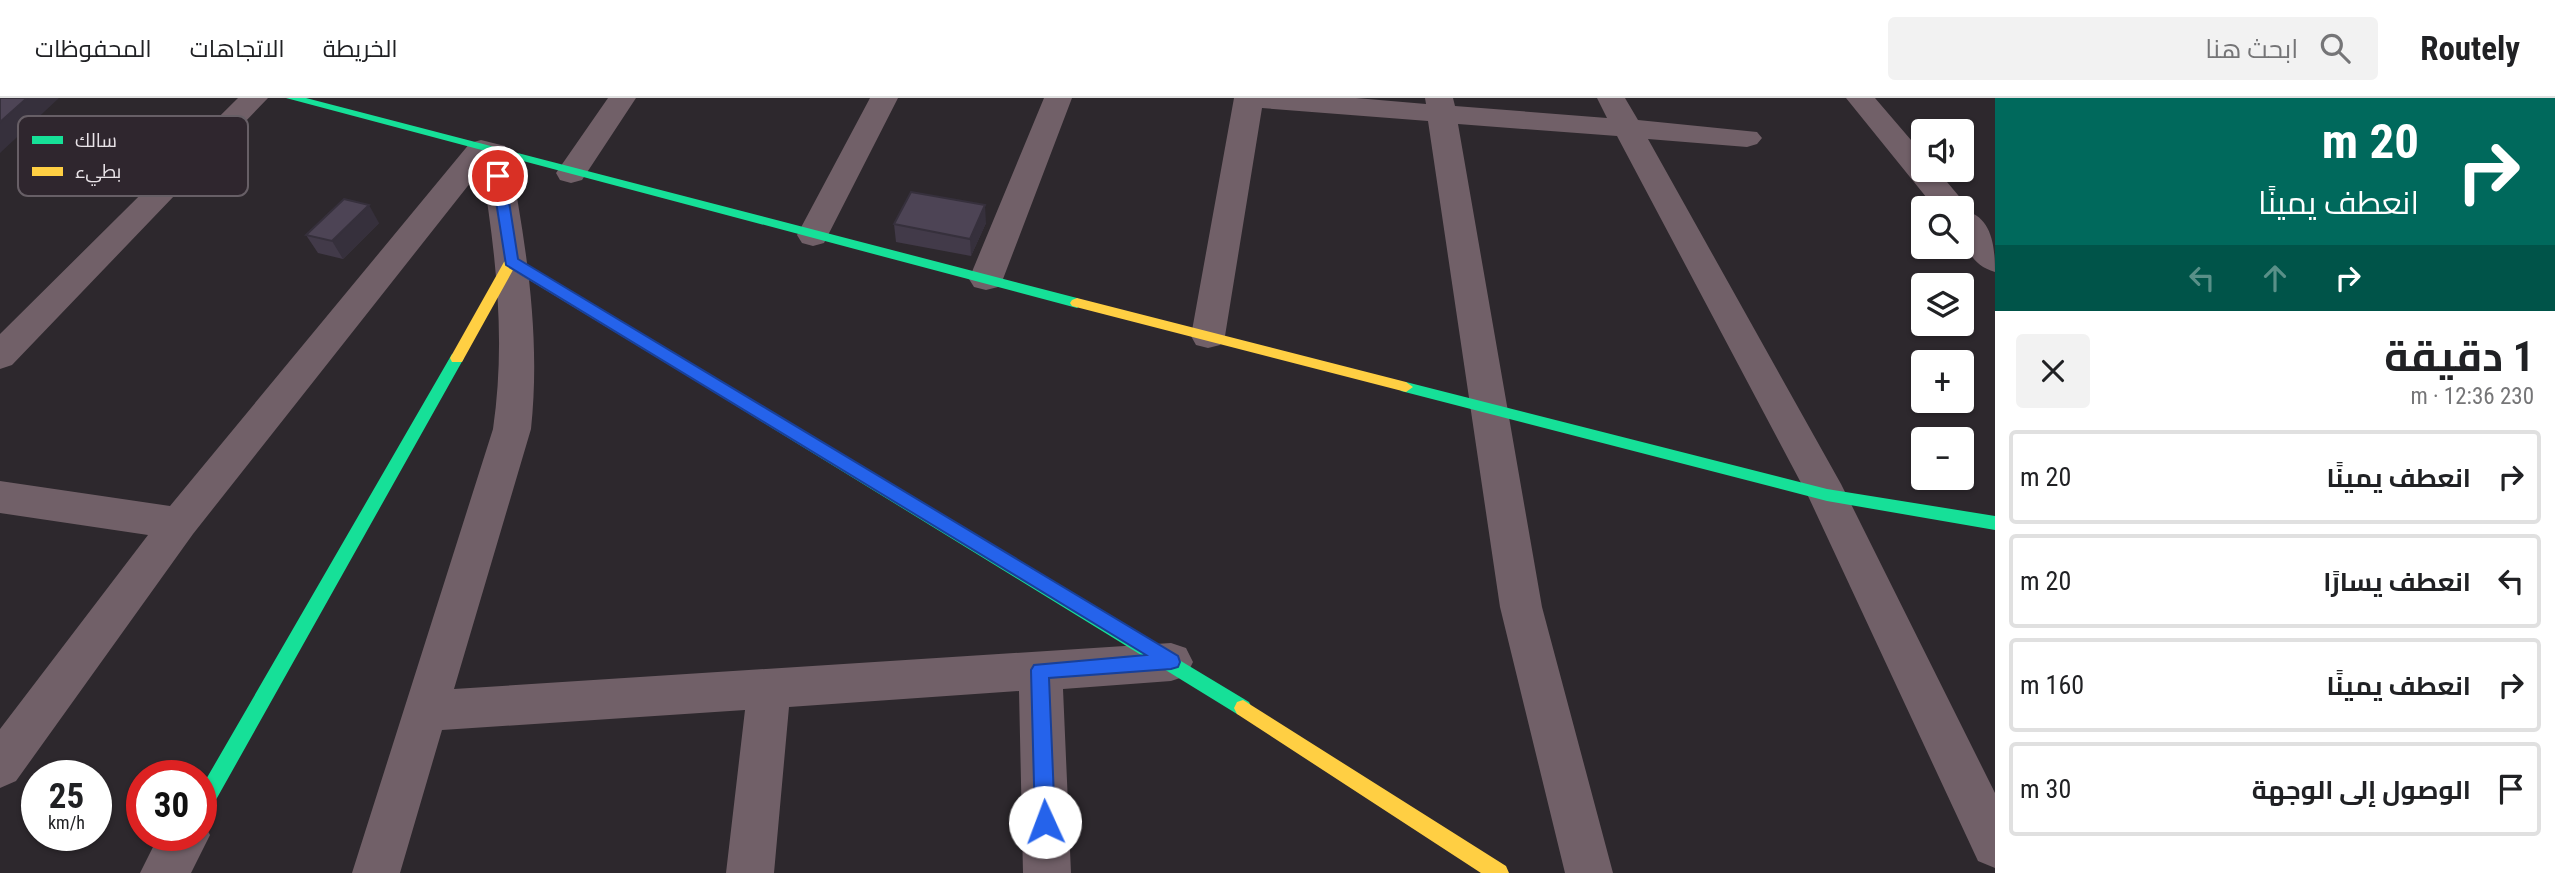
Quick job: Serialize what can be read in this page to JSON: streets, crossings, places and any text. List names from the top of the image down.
{
  "legend": ["سالك", "بطيء"],
  "page": {
    "header": "Routely",
    "search": "ابحث هنا",
    "nav": ["الخريطة", "الاتجاهات", "المحفوظات"],
    "turn": ["20 m", "انعطف يمينًا"],
    "map_buttons": ["+", "−"],
    "heading": ["1 دقيقة", "230 m · 12:36"],
    "list": [
      {
        "name": "انعطف يمينًا",
        "value": "20 m"
      },
      {
        "name": "انعطف يسارًا",
        "value": "20 m"
      },
      {
        "name": "انعطف يمينًا",
        "value": "160 m"
      },
      {
        "name": "الوصول إلى الوجهة",
        "value": "30 m"
      }
    ],
    "speed": "25 km/h",
    "limit": "30"
  }
}
